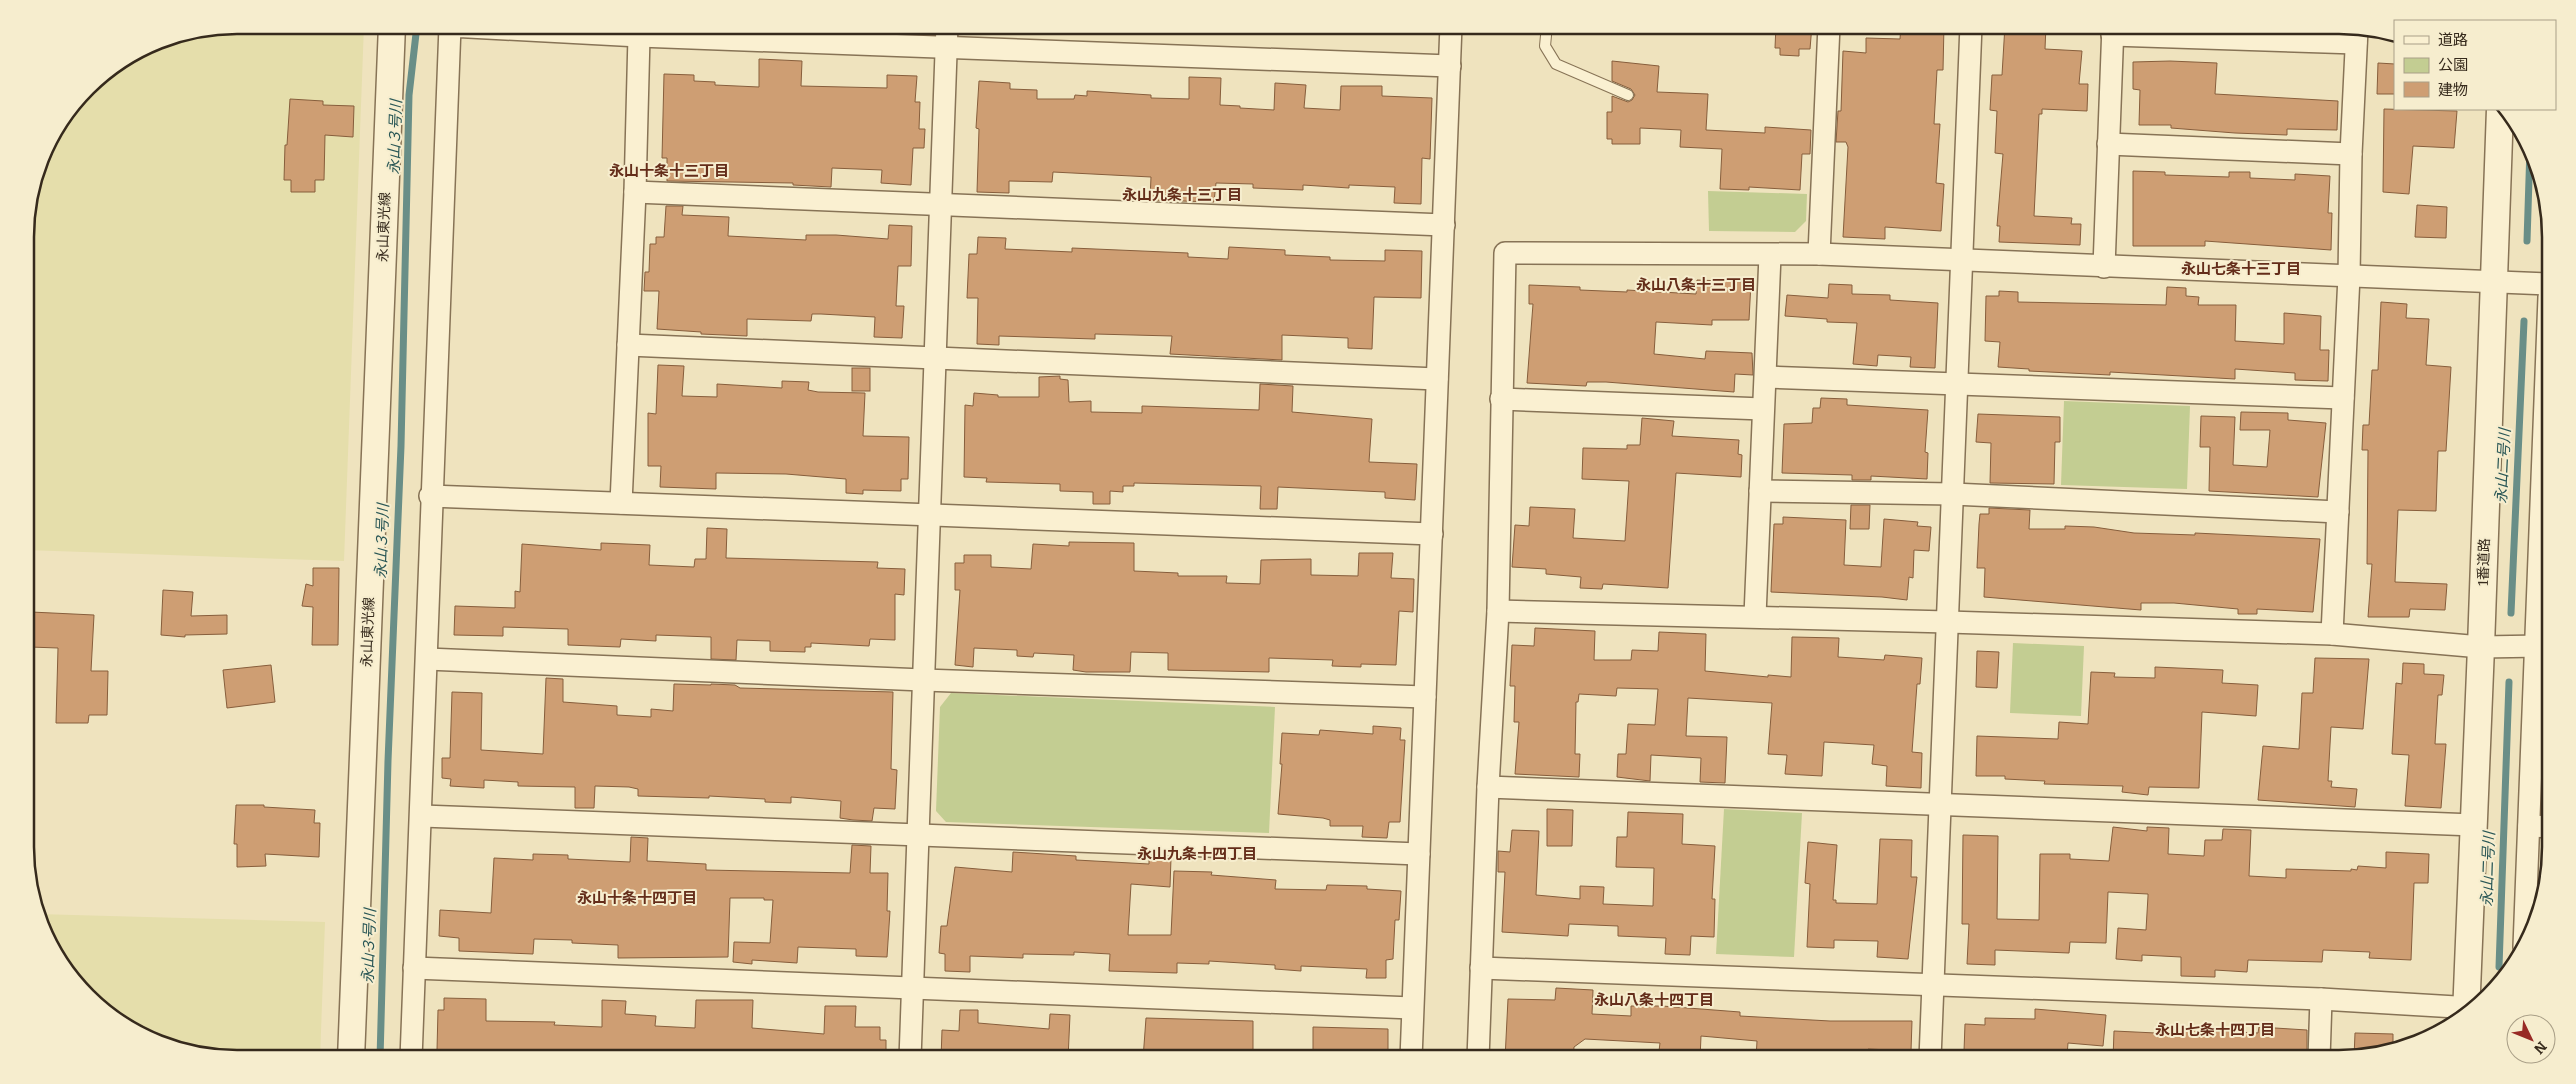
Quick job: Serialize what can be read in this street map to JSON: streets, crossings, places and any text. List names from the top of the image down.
{
  "streets": {
    "street": ["永山東光線", "1番道路"]
  },
  "districts": [
    "永山十条十三丁目",
    "永山九条十三丁目",
    "永山七条十三丁目",
    "永山八条十三丁目",
    "永山九条十四丁目",
    "永山十条十四丁目",
    "永山八条十四丁目",
    "永山七条十四丁目"
  ],
  "water": ["永山３号川", "永山二号川"],
  "legend": ["道路", "公園", "建物"],
  "north": "bottom right"
}
